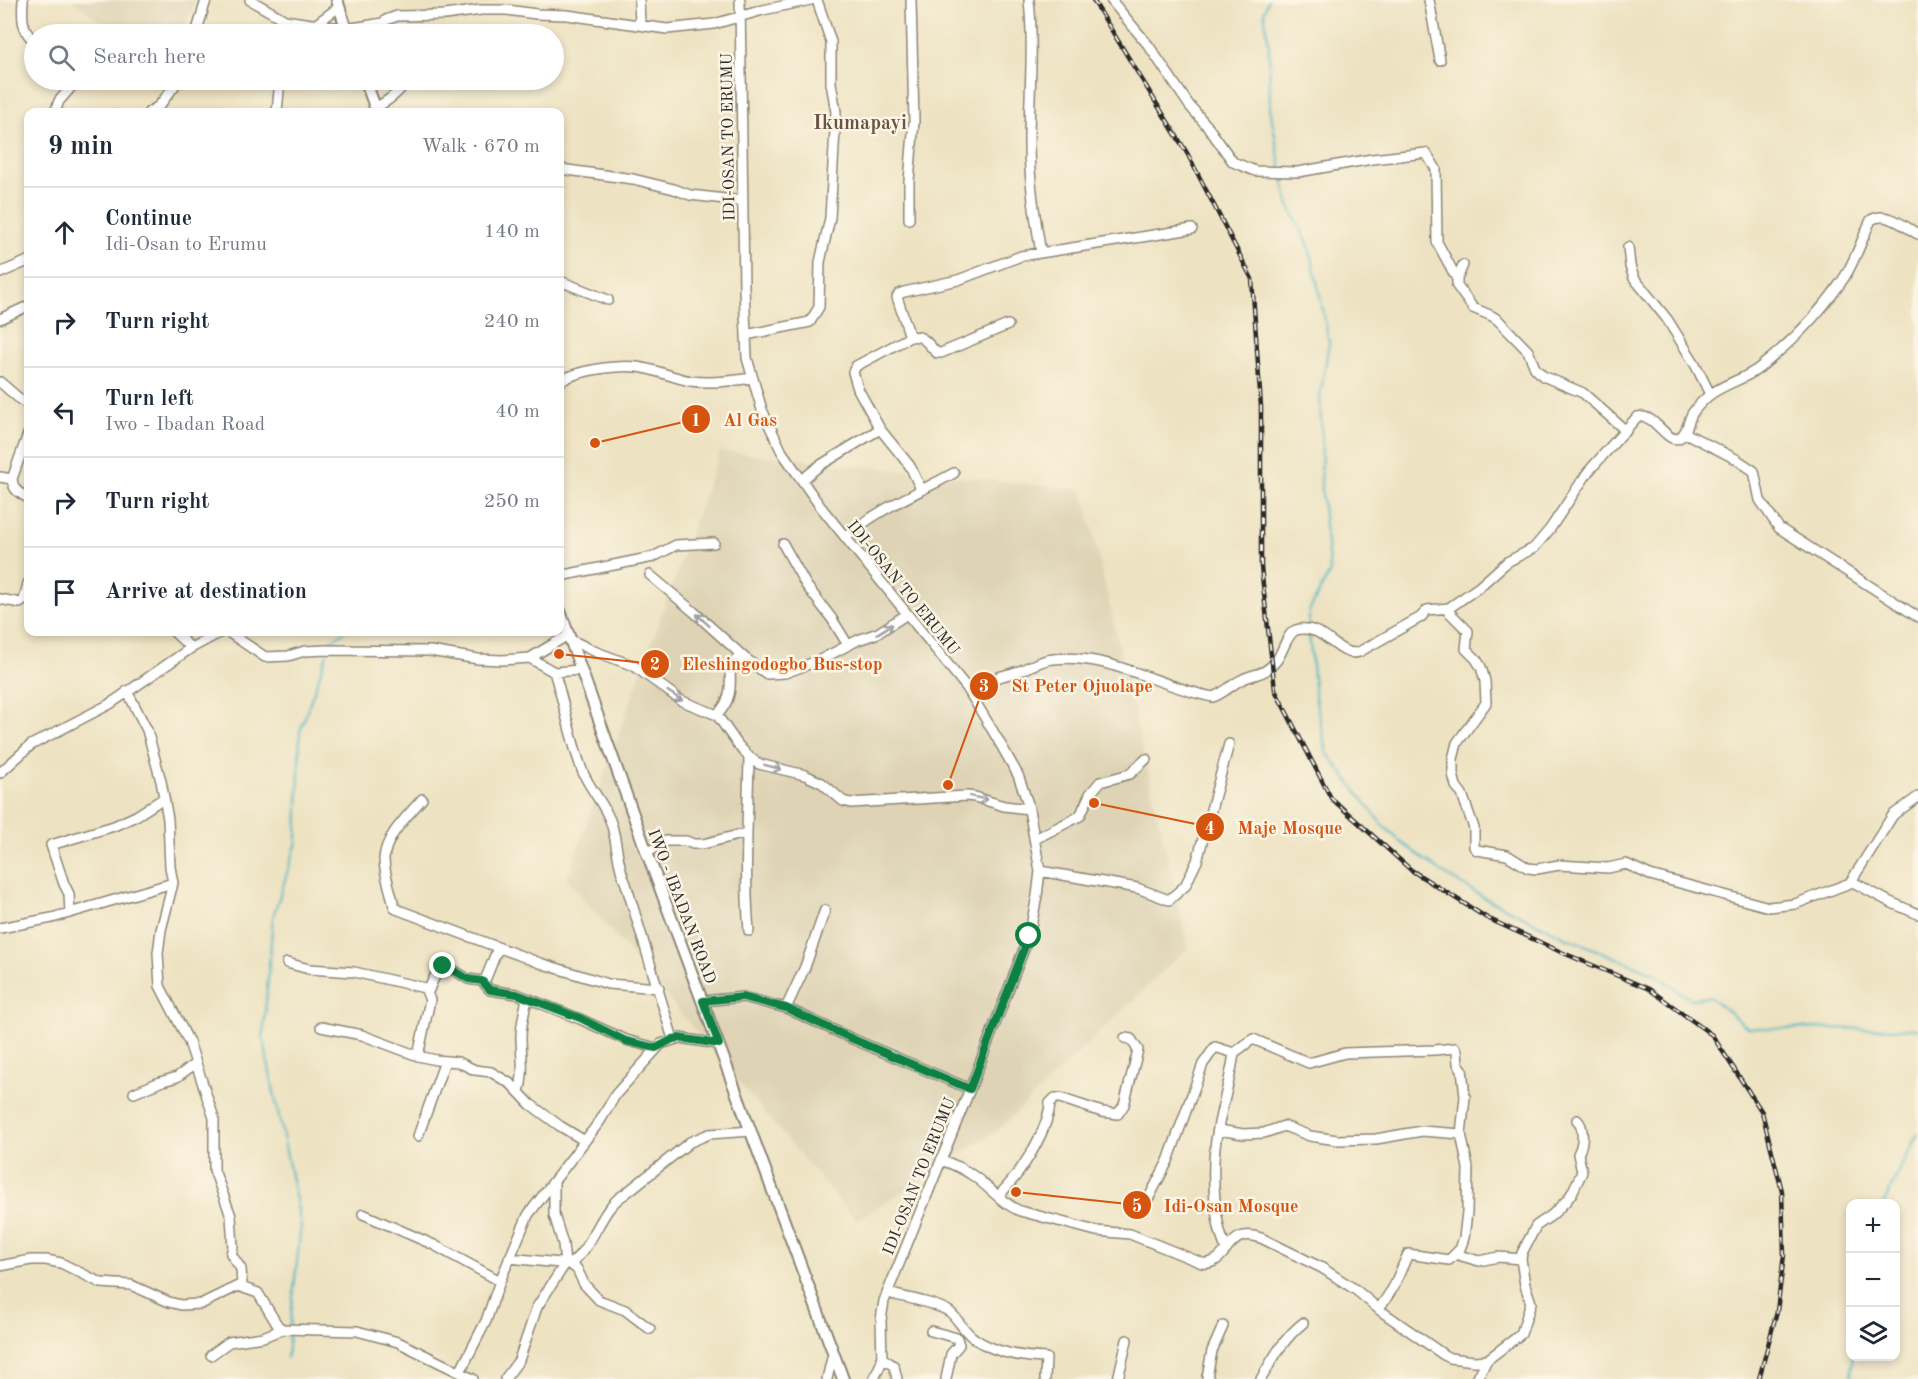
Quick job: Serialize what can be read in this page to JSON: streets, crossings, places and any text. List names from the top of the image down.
{
  "streets": {
    "main road": ["IWO - IBADAN ROAD"],
    "street": ["IDI-OSAN TO ERUMU"]
  },
  "districts": ["Ikumapayi"],
  "places": [
    "Al Gas",
    "Eleshingodogbo Bus-stop",
    "St Peter Ojuolape",
    "Maje Mosque",
    "Idi-Osan Mosque"
  ],
  "page": {
    "search": "Search here",
    "heading": ["9 min", "Walk · 670 m"],
    "list": [
      ["Continue", "Idi-Osan to Erumu", "140 m"],
      ["Turn right", "240 m"],
      ["Turn left", "Iwo - Ibadan Road", "40 m"],
      ["Turn right", "250 m"],
      "Arrive at destination"
    ],
    "map_buttons": ["+", "−"]
  }
}
